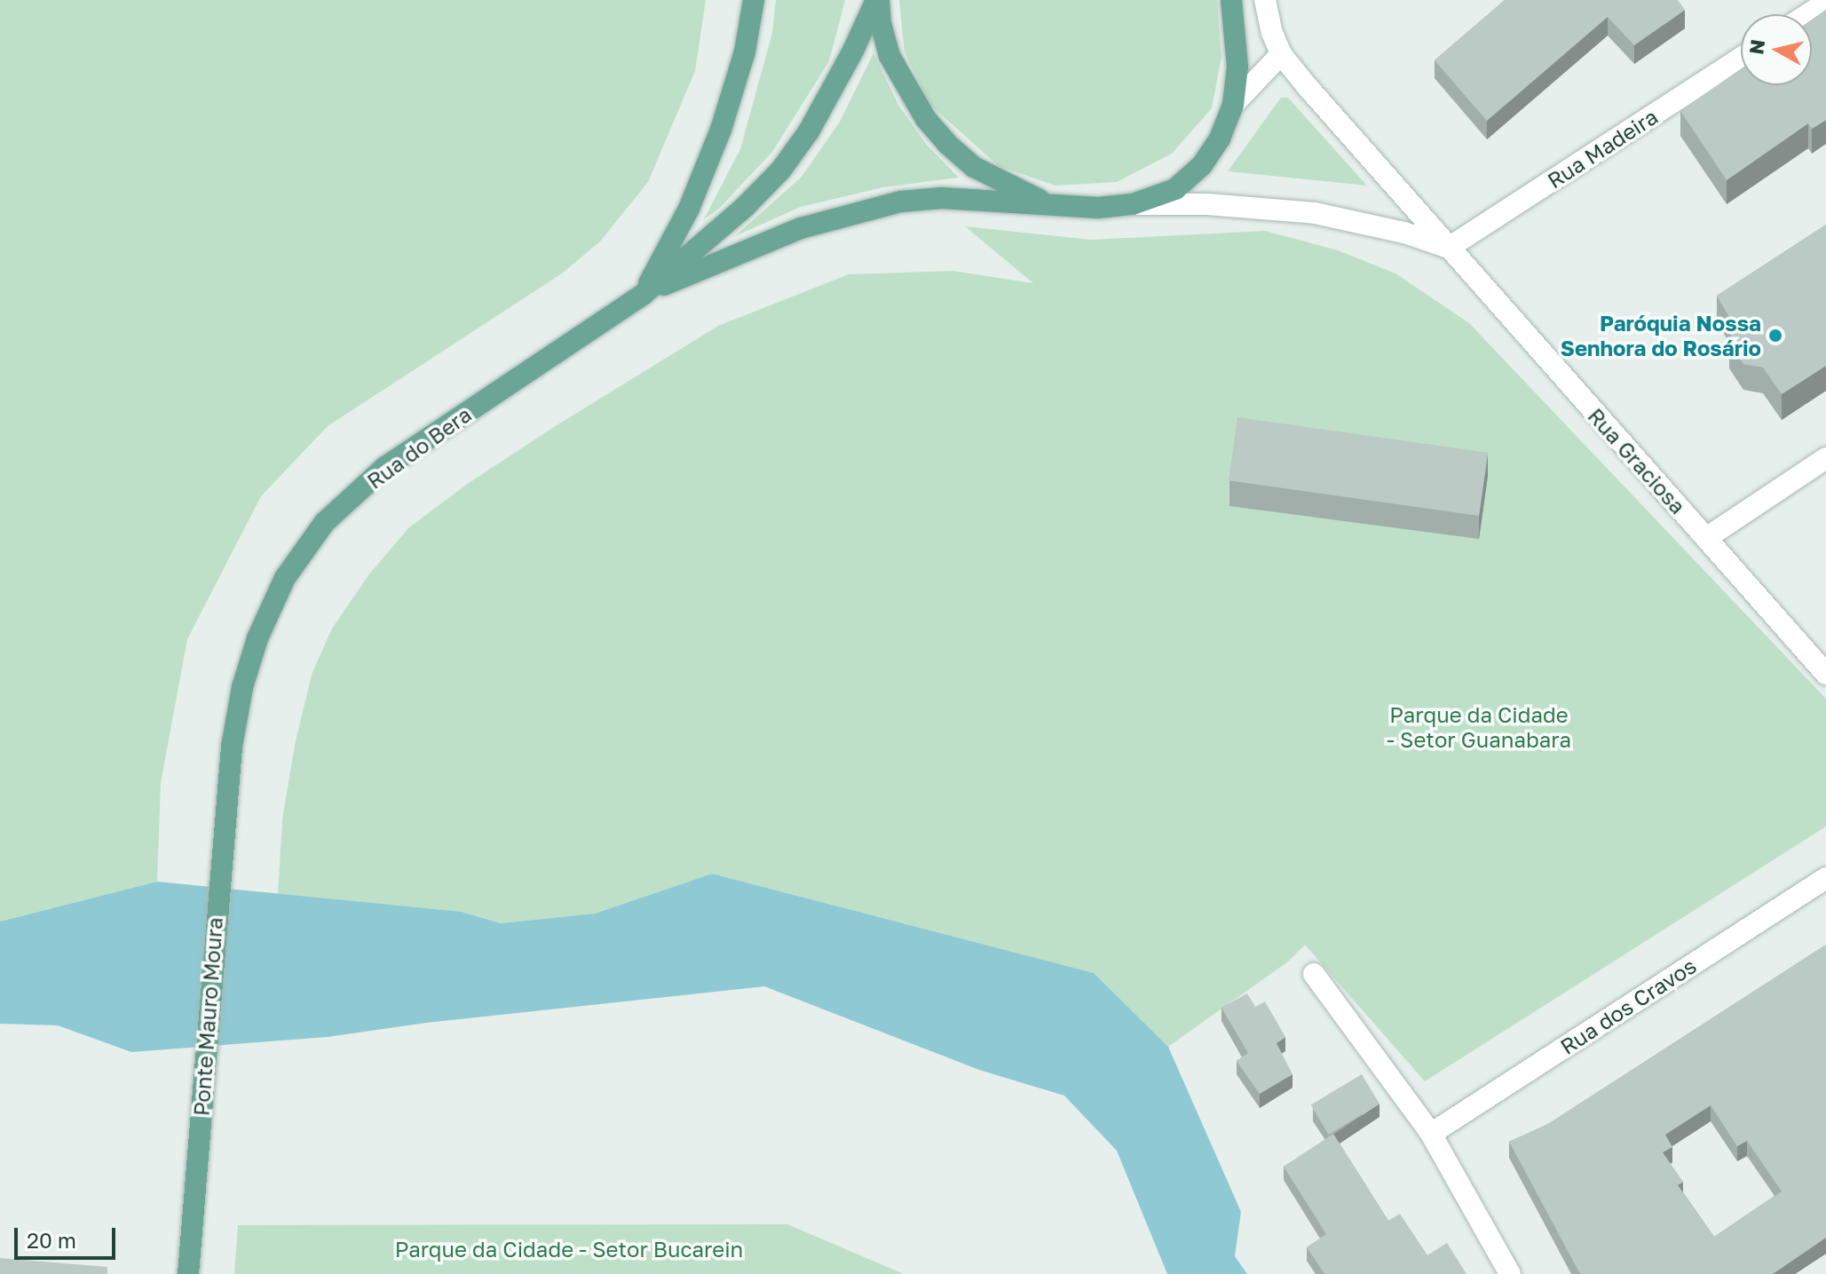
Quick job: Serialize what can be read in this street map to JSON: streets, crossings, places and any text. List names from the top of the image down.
{
  "streets": {
    "main road": ["Rua do Bera", "Ponte Mauro Moura"],
    "street": ["Rua Madeira", "Rua Graciosa", "Rua dos Cravos"]
  },
  "crossings": [
    ["Rua Madeira", "Rua Graciosa"],
    ["Rua do Bera", "Rua Graciosa"],
    ["Rua do Bera", "Ponte Mauro Moura"]
  ],
  "parks": ["Parque da Cidade - Setor Guanabara", "Parque da Cidade - Setor Bucarein"],
  "places": ["Paróquia Nossa Senhora do Rosário"],
  "scale_bar": "20 m",
  "north": "left"
}
